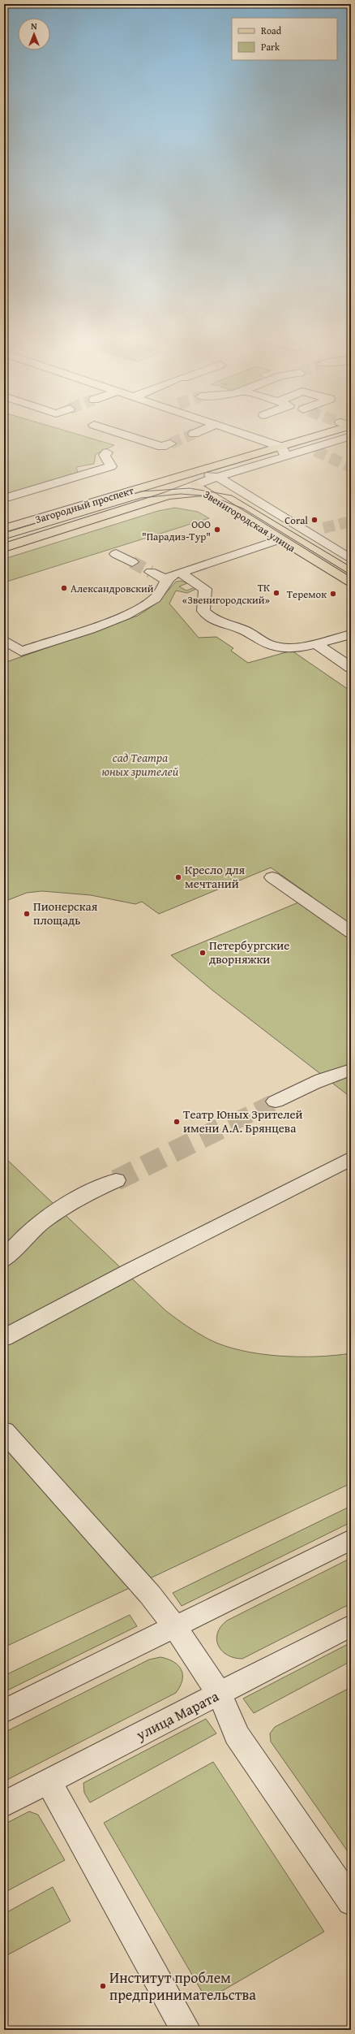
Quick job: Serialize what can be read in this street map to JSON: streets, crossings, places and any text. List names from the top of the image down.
{
  "streets": {
    "main road": ["Загородный проспект", "Звенигородская улица"],
    "street": ["улица Марата"]
  },
  "crossings": [
    ["Загородный проспект", "Звенигородская улица"]
  ],
  "parks": ["сад Театра юных зрителей"],
  "places": [
    "Coral",
    "ООО \"Парадиз-Тур\"",
    "Александровский",
    "ТК «Звенигородский»",
    "Теремок",
    "Кресло для мечтаний",
    "Пионерская площадь",
    "Петербургские дворняжки",
    "Театр Юных Зрителей имени А.А. Брянцева",
    "Институт проблем предпринимательства"
  ],
  "legend": ["Road", "Park"],
  "north": "top"
}
